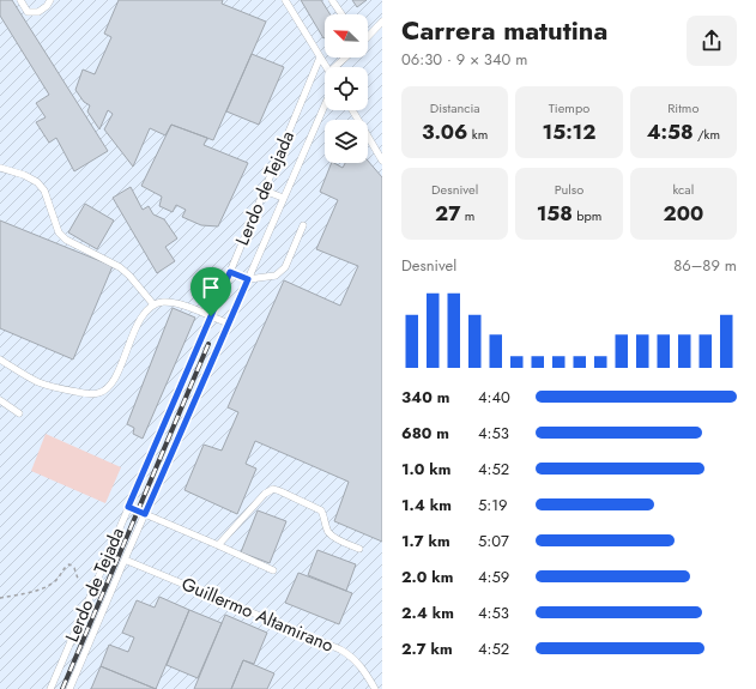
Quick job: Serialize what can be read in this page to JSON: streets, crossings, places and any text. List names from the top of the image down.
{
  "streets": {
    "lane": ["Lerdo de Tejada", "Guillermo Altamirano"]
  },
  "crossings": [
    ["Lerdo de Tejada", "Guillermo Altamirano"]
  ],
  "north": "top left",
  "page": {
    "heading": ["Carrera matutina", "06:30 · 9 × 340 m"],
    "stats": [
      ["Distancia", "3.06 km"],
      ["Tiempo", "15:12"],
      ["Ritmo", "4:58 /km"],
      ["Desnivel", "27 m"],
      ["Pulso", "158 bpm"],
      ["kcal", "200"]
    ],
    "chart": ["Desnivel", "86–89 m"],
    "list": [
      {
        "name": "340 m",
        "note": "4:40"
      },
      {
        "name": "680 m",
        "note": "4:53"
      },
      {
        "name": "1.0 km",
        "note": "4:52"
      },
      {
        "name": "1.4 km",
        "note": "5:19"
      },
      {
        "name": "1.7 km",
        "note": "5:07"
      },
      {
        "name": "2.0 km",
        "note": "4:59"
      },
      {
        "name": "2.4 km",
        "note": "4:53"
      },
      {
        "name": "2.7 km",
        "note": "4:52"
      }
    ]
  }
}
